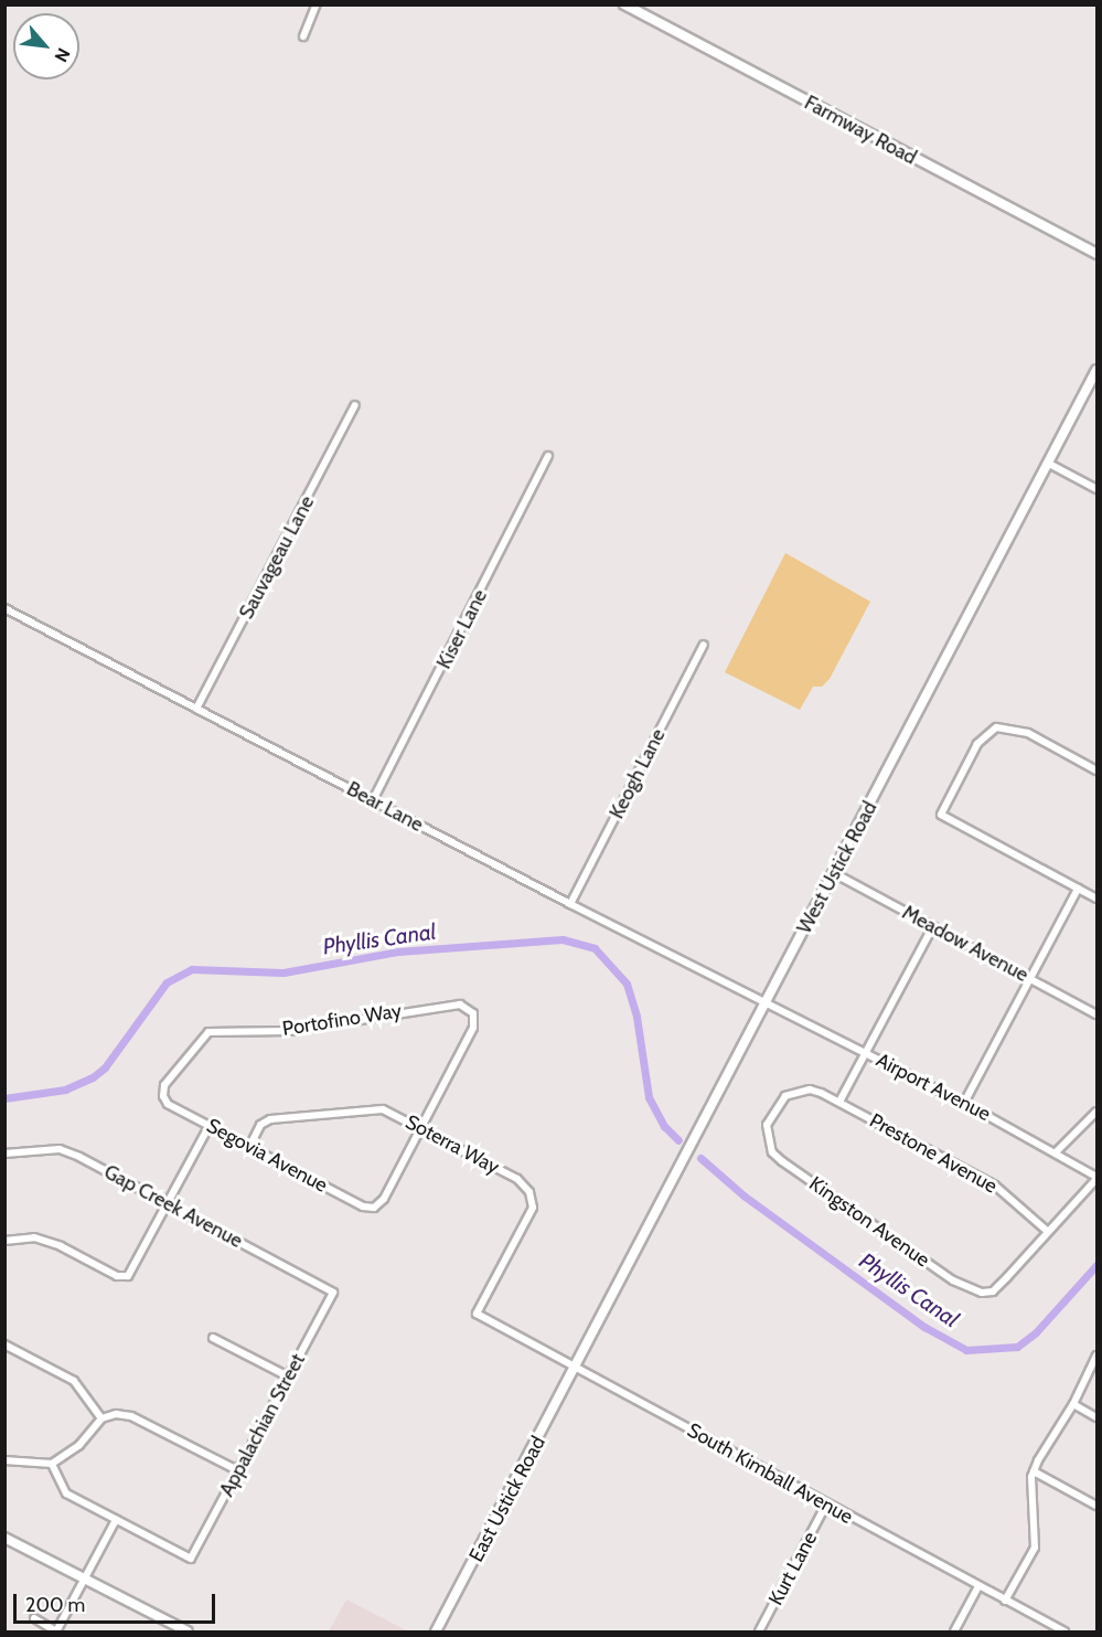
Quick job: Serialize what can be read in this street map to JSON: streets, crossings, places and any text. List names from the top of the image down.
{
  "streets": {
    "main road": ["Farmway Road", "West Ustick Road", "East Ustick Road"],
    "street": [
      "Sauvageau Lane",
      "Kiser Lane",
      "Keogh Lane",
      "Bear Lane",
      "Meadow Avenue",
      "Portofino Way",
      "Airport Avenue",
      "Soterra Way",
      "Prestone Avenue",
      "Segovia Avenue",
      "Gap Creek Avenue",
      "Kingston Avenue",
      "Appalachian Street",
      "South Kimball Avenue",
      "Kurt Lane"
    ]
  },
  "crossings": [
    ["Sauvageau Lane", "Bear Lane"],
    ["Kiser Lane", "Bear Lane"],
    ["Keogh Lane", "Bear Lane"],
    ["Bear Lane", "West Ustick Road"],
    ["Bear Lane", "Airport Avenue"],
    ["West Ustick Road", "Meadow Avenue"],
    ["West Ustick Road", "Airport Avenue"],
    ["West Ustick Road", "South Kimball Avenue"],
    ["West Ustick Road", "East Ustick Road"],
    ["Portofino Way", "Soterra Way"],
    ["Portofino Way", "Segovia Avenue"],
    ["Soterra Way", "Segovia Avenue"],
    ["Soterra Way", "South Kimball Avenue"],
    ["Prestone Avenue", "Kingston Avenue"],
    ["Gap Creek Avenue", "Appalachian Street"],
    ["South Kimball Avenue", "East Ustick Road"],
    ["South Kimball Avenue", "Kurt Lane"]
  ],
  "water": ["Phyllis Canal"],
  "scale_bar": "200 m",
  "north": "bottom right"
}
